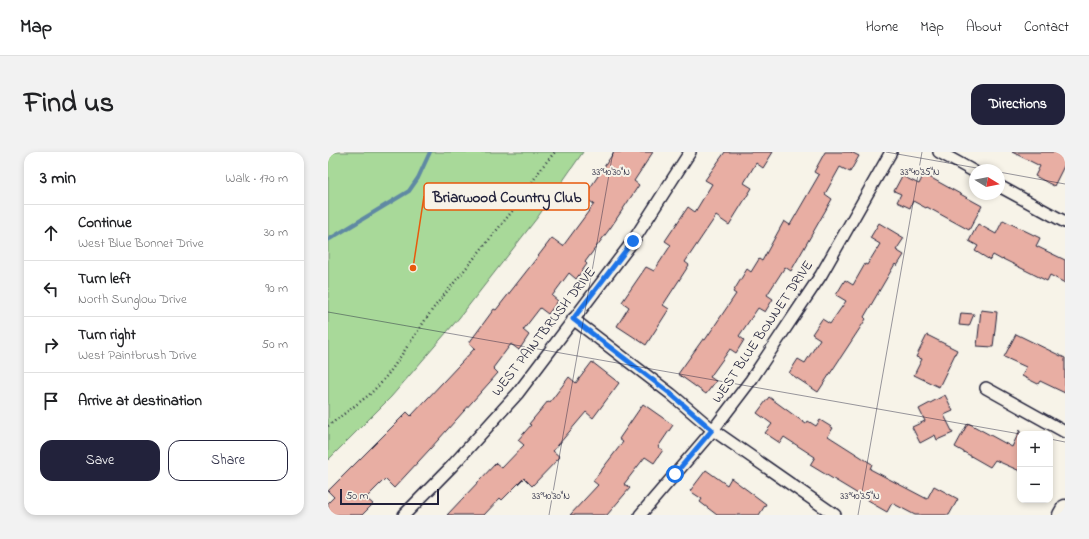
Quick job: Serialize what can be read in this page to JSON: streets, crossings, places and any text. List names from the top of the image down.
{
  "streets": {
    "street": ["WEST PAINTBRUSH DRIVE", "WEST BLUE BONNET DRIVE"]
  },
  "places": ["Briarwood Country Club"],
  "scale_bar": "50 m",
  "north": "right",
  "page": {
    "header": "Map",
    "nav": [
      "Home",
      "Map",
      "About",
      "Contact"
    ],
    "title": "Find us",
    "buttons": [
      "Directions",
      ["Save", "Share"]
    ],
    "heading": ["3 min", "Walk · 170 m"],
    "list": [
      ["Continue", "West Blue Bonnet Drive", "30 m"],
      ["Turn left", "North Sunglow Drive", "90 m"],
      ["Turn right", "West Paintbrush Drive", "50 m"],
      "Arrive at destination"
    ],
    "map_buttons": ["+", "−"],
    "scale": "50 m"
  },
  "coordinates": ["33°40'30\"N", "33°40'35\"N"]
}
